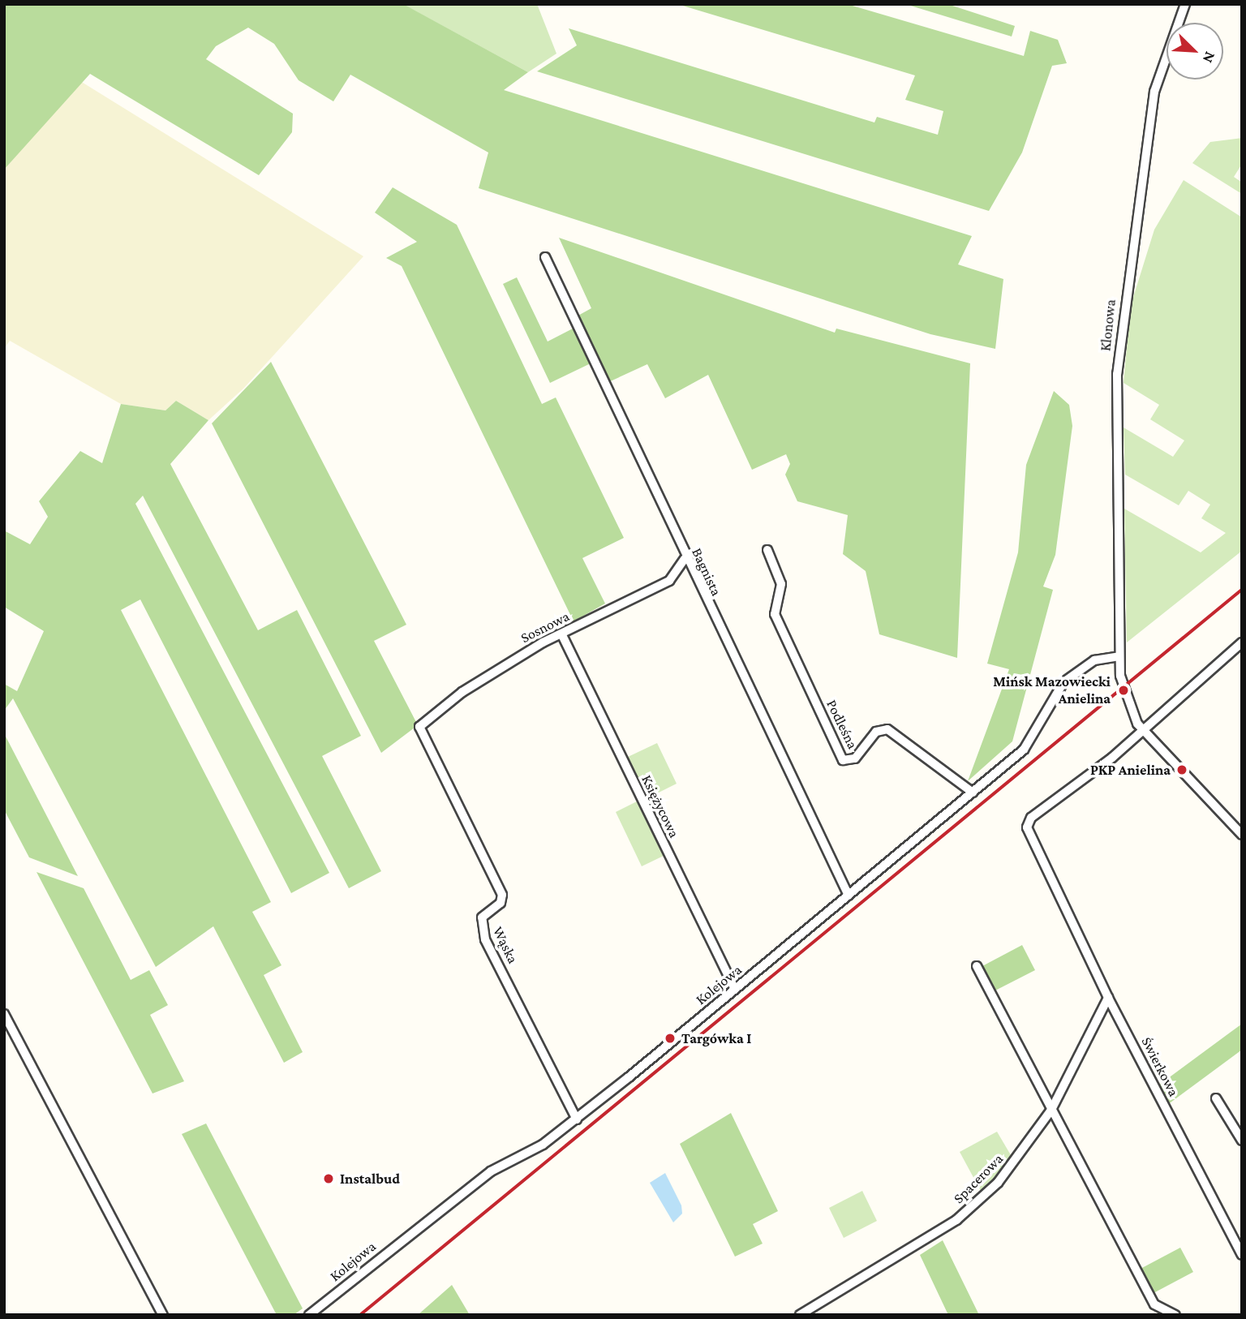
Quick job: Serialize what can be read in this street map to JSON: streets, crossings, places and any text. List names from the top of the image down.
{
  "streets": {
    "street": [
      "Klonowa",
      "Bagnista",
      "Sosnowa",
      "Podleśna",
      "Księżycowa",
      "Wąska",
      "Kolejowa",
      "Świerkowa",
      "Spacerowa"
    ]
  },
  "crossings": [
    ["Klonowa", "Kolejowa"],
    ["Klonowa", "Świerkowa"],
    ["Bagnista", "Sosnowa"],
    ["Bagnista", "Kolejowa"],
    ["Sosnowa", "Księżycowa"],
    ["Sosnowa", "Wąska"],
    ["Podleśna", "Kolejowa"],
    ["Księżycowa", "Kolejowa"],
    ["Wąska", "Kolejowa"],
    ["Świerkowa", "Spacerowa"]
  ],
  "places": [
    "Mińsk Mazowiecki Anielina",
    "PKP Anielina",
    "Targówka I",
    "Instalbud"
  ],
  "north": "bottom right"
}
